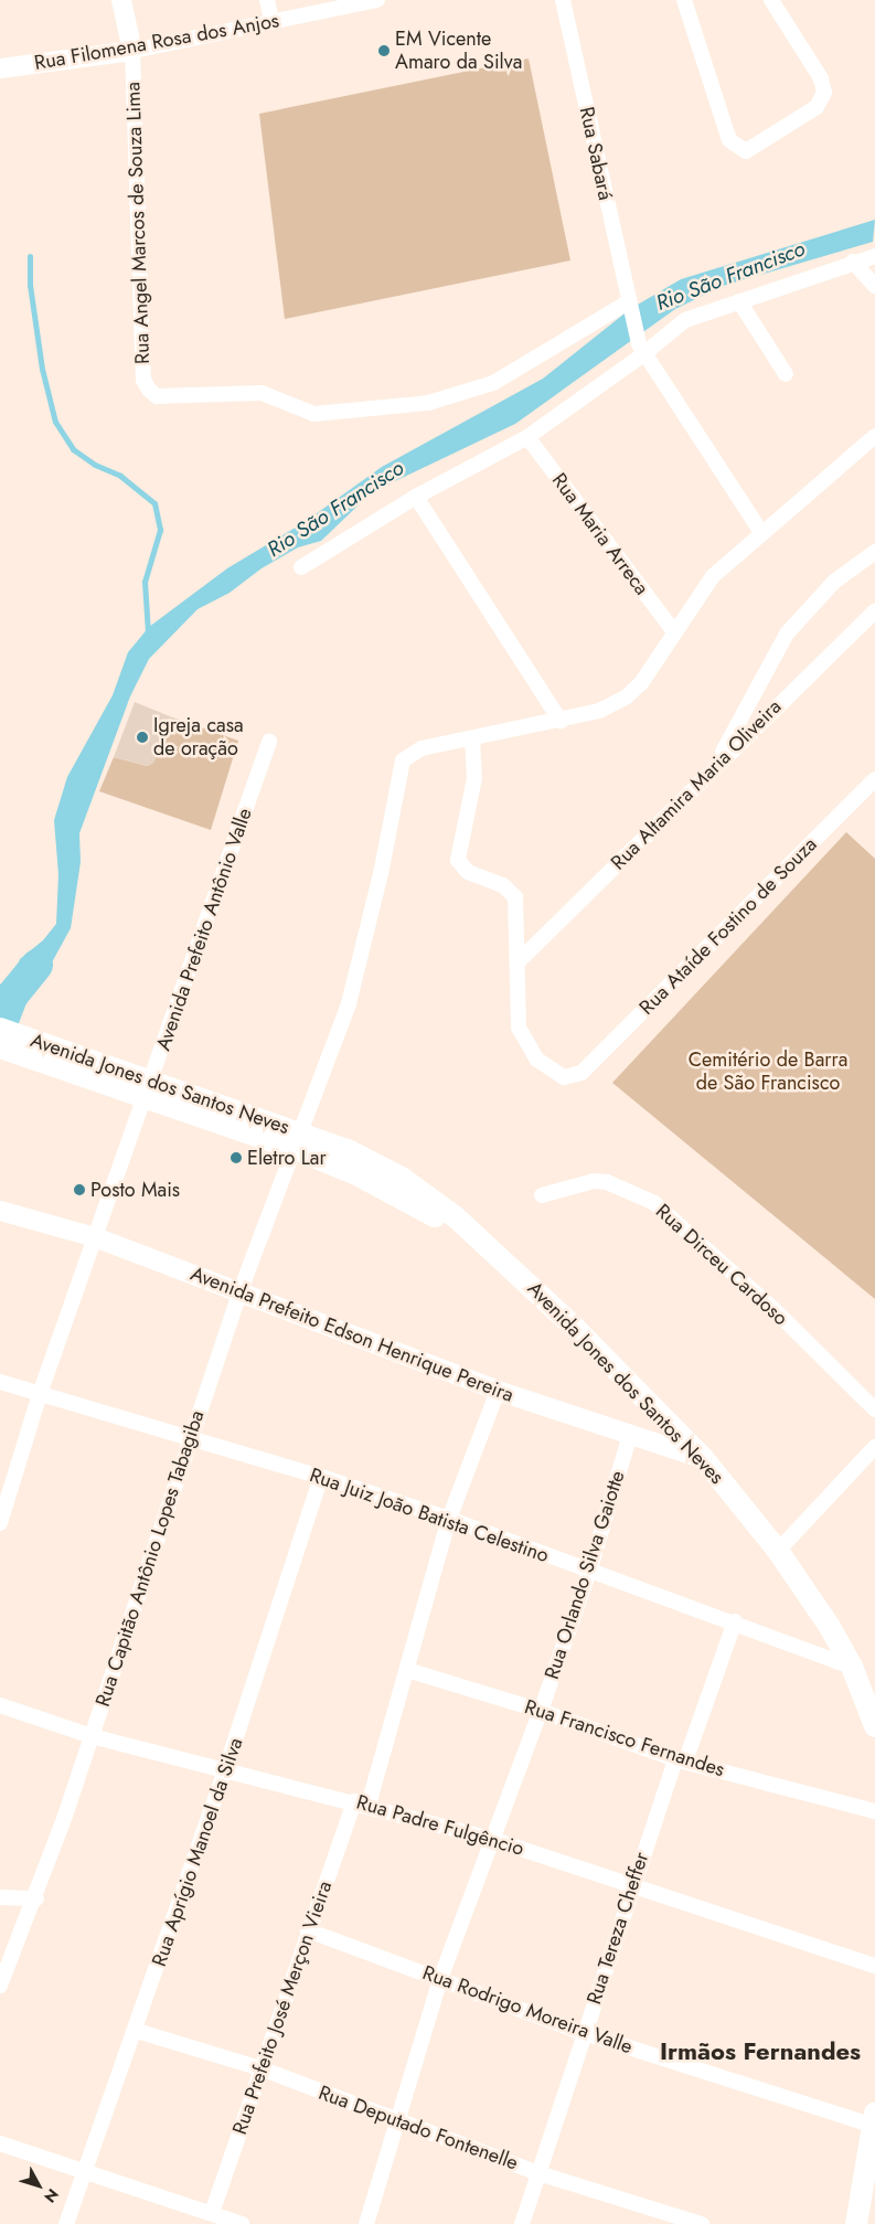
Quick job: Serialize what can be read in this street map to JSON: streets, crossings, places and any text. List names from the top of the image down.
{
  "streets": {
    "main road": ["Avenida Jones dos Santos Neves"],
    "street": [
      "Rua Filomena Rosa dos Anjos",
      "Rua Sabará",
      "Rua Angel Marcos de Souza Lima",
      "Rua Maria Arreca",
      "Rua Altamira Maria Oliveira",
      "Rua Ataíde Fostino de Souza",
      "Avenida Prefeito Antônio Valle",
      "Rua Dirceu Cardoso",
      "Avenida Prefeito Edson Henrique Pereira",
      "Rua Juiz João Batista Celestino",
      "Rua Capitão Antônio Lopes Tabagiba",
      "Rua Orlando Silva Gaiotte",
      "Rua Francisco Fernandes",
      "Rua Padre Fulgêncio",
      "Rua Aprígio Manoel da Silva",
      "Rua Tereza Cheffer",
      "Rua Prefeito José Merçon Vieira",
      "Rua Rodrigo Moreira Valle",
      "Rua Deputado Fontenelle"
    ]
  },
  "crossings": [
    ["Rua Filomena Rosa dos Anjos", "Rua Angel Marcos de Souza Lima"],
    ["Rua Sabará", "Rua Angel Marcos de Souza Lima"],
    ["Rua Maria Arreca", "Rua Capitão Antônio Lopes Tabagiba"],
    ["Rua Altamira Maria Oliveira", "Rua Ataíde Fostino de Souza"],
    ["Avenida Prefeito Antônio Valle", "Avenida Jones dos Santos Neves"],
    ["Avenida Prefeito Antônio Valle", "Avenida Prefeito Edson Henrique Pereira"],
    ["Avenida Prefeito Antônio Valle", "Rua Juiz João Batista Celestino"],
    ["Avenida Jones dos Santos Neves", "Avenida Prefeito Edson Henrique Pereira"],
    ["Avenida Jones dos Santos Neves", "Rua Juiz João Batista Celestino"],
    ["Avenida Jones dos Santos Neves", "Rua Capitão Antônio Lopes Tabagiba"],
    ["Avenida Prefeito Edson Henrique Pereira", "Rua Capitão Antônio Lopes Tabagiba"],
    ["Avenida Prefeito Edson Henrique Pereira", "Rua Orlando Silva Gaiotte"],
    ["Avenida Prefeito Edson Henrique Pereira", "Rua Prefeito José Merçon Vieira"],
    ["Rua Juiz João Batista Celestino", "Rua Capitão Antônio Lopes Tabagiba"],
    ["Rua Juiz João Batista Celestino", "Rua Orlando Silva Gaiotte"],
    ["Rua Juiz João Batista Celestino", "Rua Aprígio Manoel da Silva"],
    ["Rua Juiz João Batista Celestino", "Rua Tereza Cheffer"],
    ["Rua Juiz João Batista Celestino", "Rua Prefeito José Merçon Vieira"],
    ["Rua Capitão Antônio Lopes Tabagiba", "Rua Padre Fulgêncio"],
    ["Rua Orlando Silva Gaiotte", "Rua Francisco Fernandes"],
    ["Rua Orlando Silva Gaiotte", "Rua Padre Fulgêncio"],
    ["Rua Orlando Silva Gaiotte", "Rua Rodrigo Moreira Valle"],
    ["Rua Orlando Silva Gaiotte", "Rua Deputado Fontenelle"],
    ["Rua Francisco Fernandes", "Rua Tereza Cheffer"],
    ["Rua Francisco Fernandes", "Rua Prefeito José Merçon Vieira"],
    ["Rua Padre Fulgêncio", "Rua Aprígio Manoel da Silva"],
    ["Rua Padre Fulgêncio", "Rua Tereza Cheffer"],
    ["Rua Padre Fulgêncio", "Rua Prefeito José Merçon Vieira"],
    ["Rua Aprígio Manoel da Silva", "Rua Deputado Fontenelle"],
    ["Rua Tereza Cheffer", "Rua Rodrigo Moreira Valle"],
    ["Rua Tereza Cheffer", "Rua Deputado Fontenelle"],
    ["Rua Prefeito José Merçon Vieira", "Rua Rodrigo Moreira Valle"],
    ["Rua Prefeito José Merçon Vieira", "Rua Deputado Fontenelle"]
  ],
  "districts": ["Irmãos Fernandes"],
  "water": ["Rio São Francisco"],
  "parks": ["Cemitério de Barra de São Francisco"],
  "places": [
    "EM Vicente Amaro da Silva",
    "Igreja casa de oração",
    "Eletro Lar",
    "Posto Mais"
  ],
  "north": "bottom right"
}
